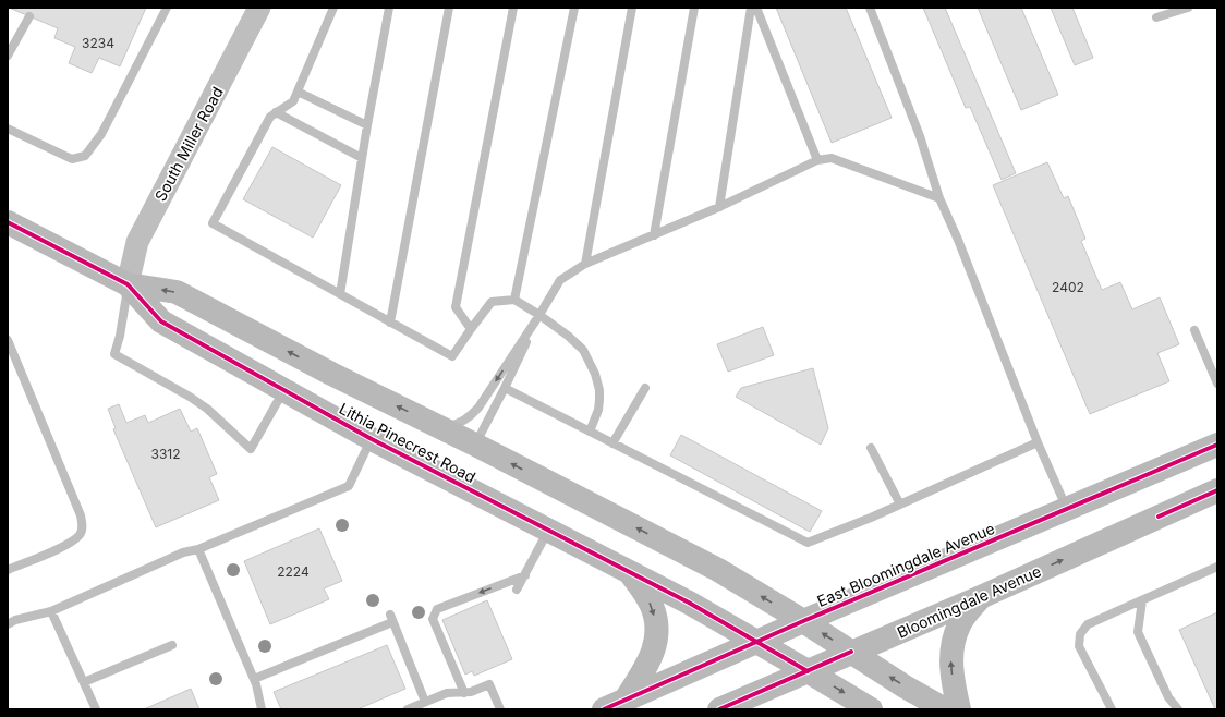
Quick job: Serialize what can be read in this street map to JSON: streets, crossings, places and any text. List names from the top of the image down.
{
  "streets": {
    "main road": ["Lithia Pinecrest Road", "East Bloomingdale Avenue", "Bloomingdale Avenue"],
    "street": ["South Miller Road"]
  },
  "crossings": [
    ["South Miller Road", "Lithia Pinecrest Road"],
    ["Lithia Pinecrest Road", "East Bloomingdale Avenue"],
    ["Lithia Pinecrest Road", "Bloomingdale Avenue"]
  ],
  "one_way": ["Bloomingdale Avenue"],
  "house_numbers": [
    "3234",
    "2402",
    "3312",
    "2224"
  ]
}
